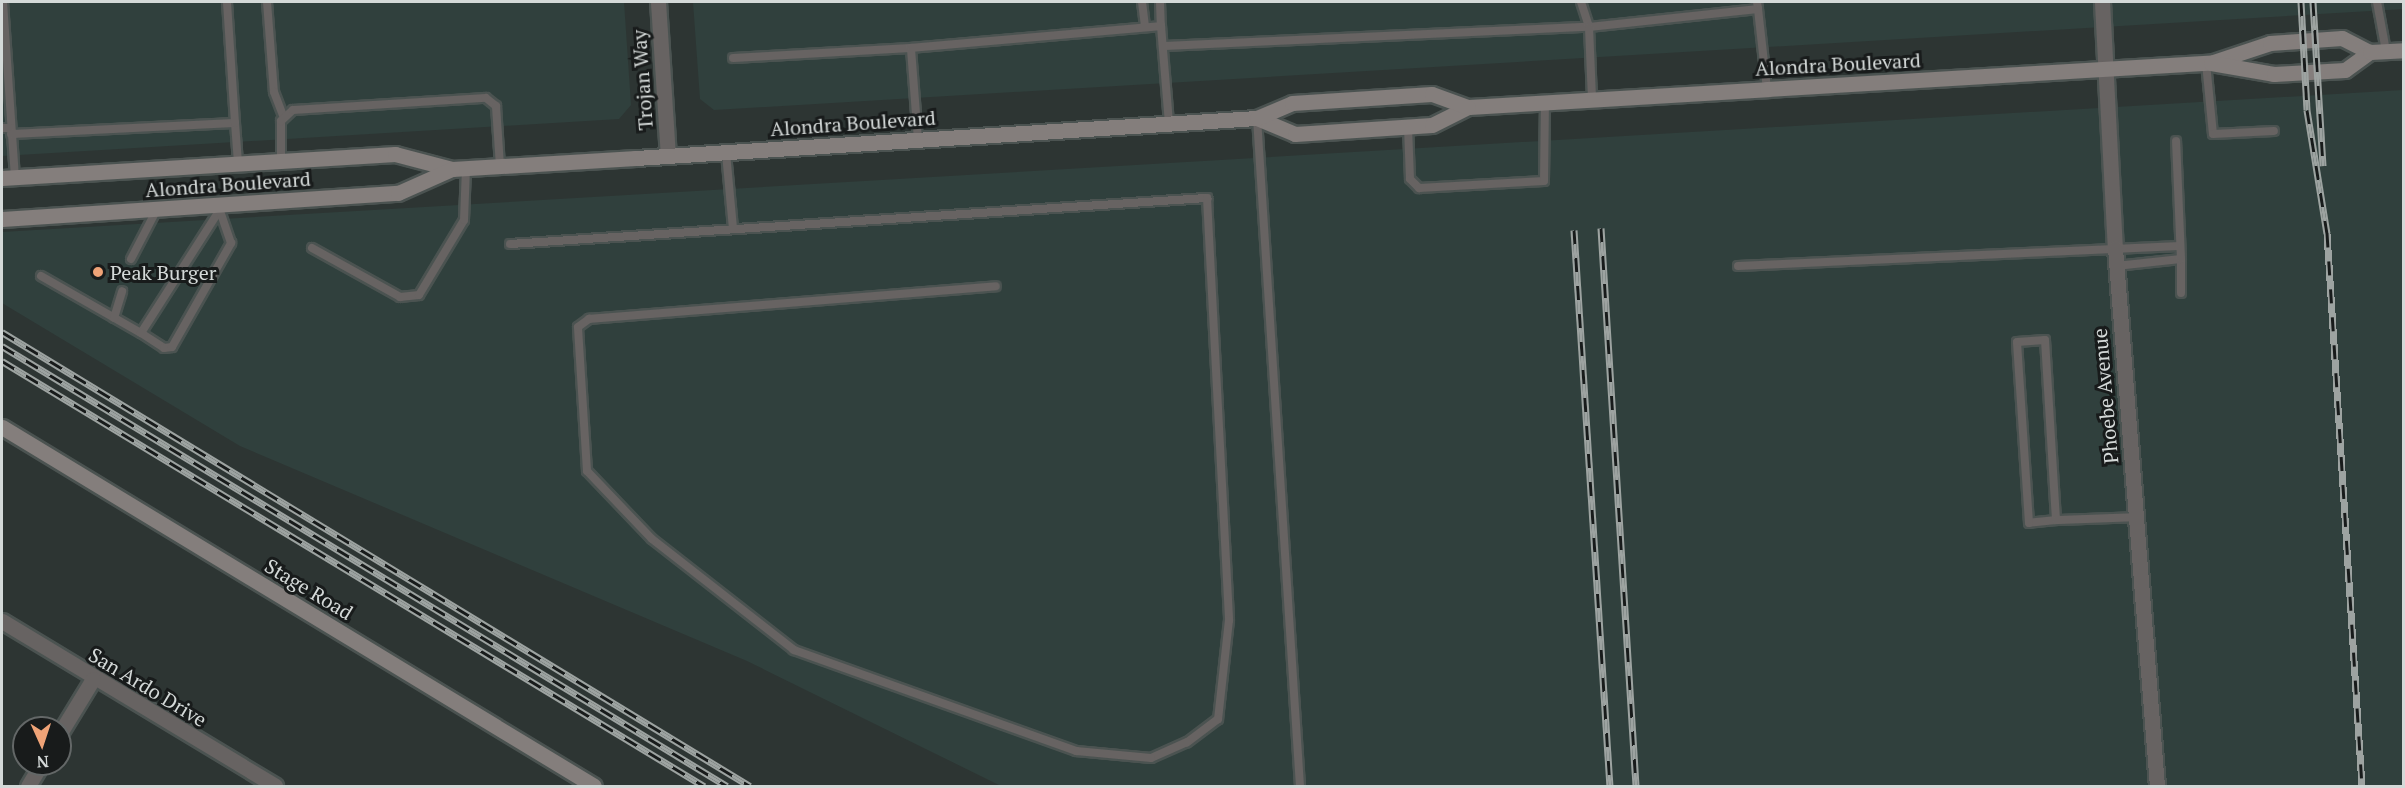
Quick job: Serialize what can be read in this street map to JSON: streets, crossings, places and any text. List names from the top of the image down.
{
  "streets": {
    "main road": ["Alondra Boulevard", "Stage Road"],
    "street": ["Trojan Way", "Phoebe Avenue", "San Ardo Drive"]
  },
  "crossings": [
    ["Alondra Boulevard", "Trojan Way"],
    ["Alondra Boulevard", "Phoebe Avenue"]
  ],
  "places": ["Peak Burger"],
  "north": "bottom"
}
